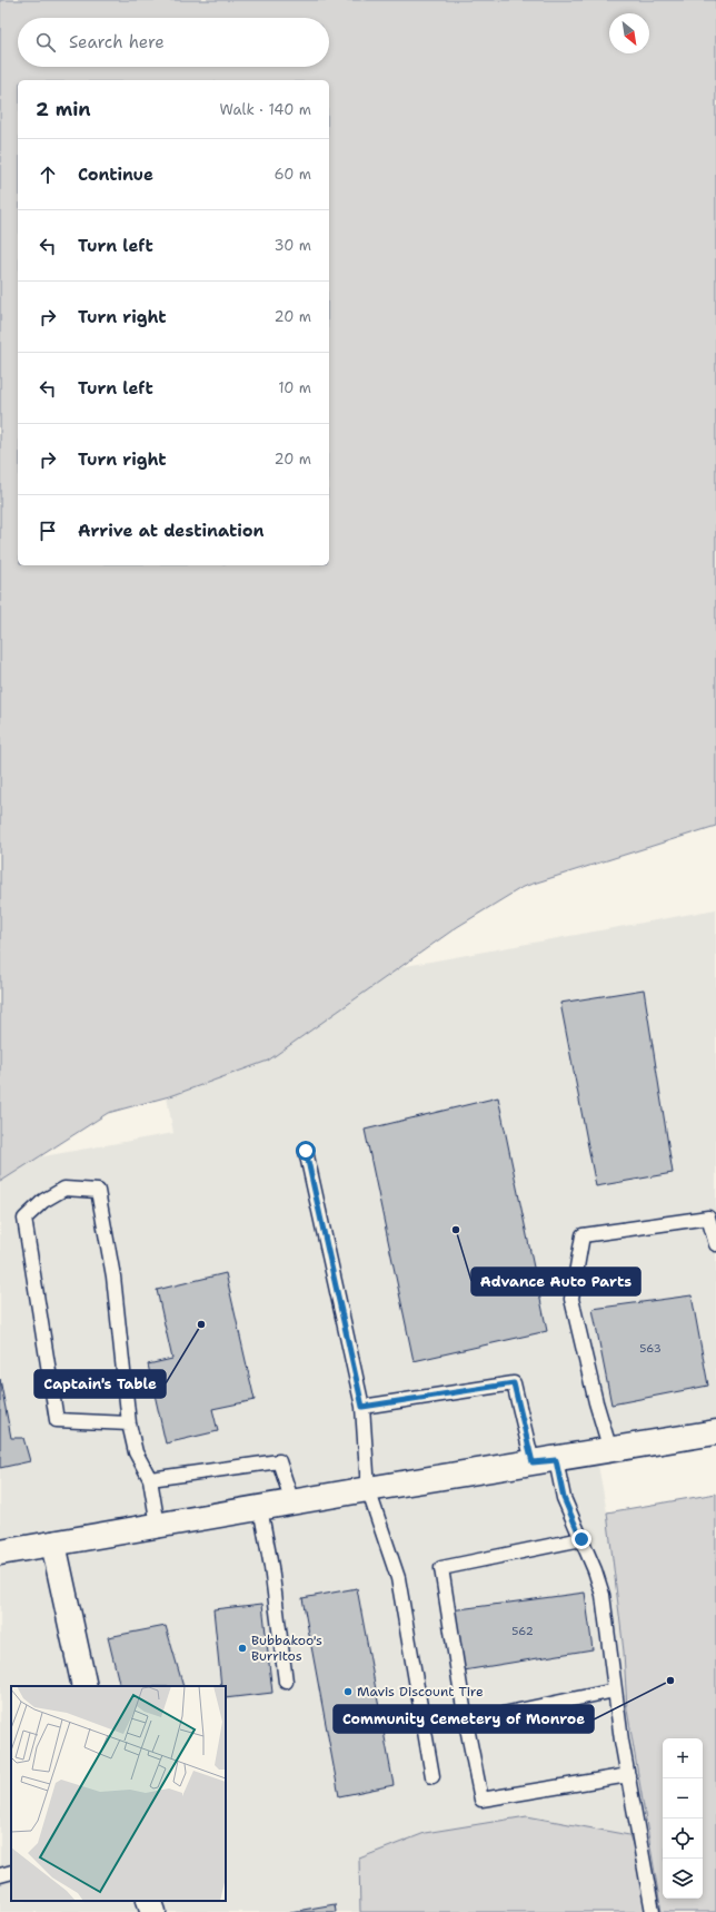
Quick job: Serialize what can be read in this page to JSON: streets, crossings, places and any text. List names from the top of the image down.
{
  "places": [
    "Advance Auto Parts",
    "Captain's Table",
    "Bubbakoo's Burritos",
    "Community Cemetery of Monroe",
    "Mavis Discount Tire"
  ],
  "house_numbers": ["563", "562"],
  "north": "bottom right",
  "page": {
    "search": "Search here",
    "heading": ["2 min", "Walk · 140 m"],
    "list": [
      ["Continue", "60 m"],
      ["Turn left", "30 m"],
      ["Turn right", "20 m"],
      ["Turn left", "10 m"],
      ["Turn right", "20 m"],
      "Arrive at destination"
    ],
    "map_buttons": ["+", "−"]
  }
}
